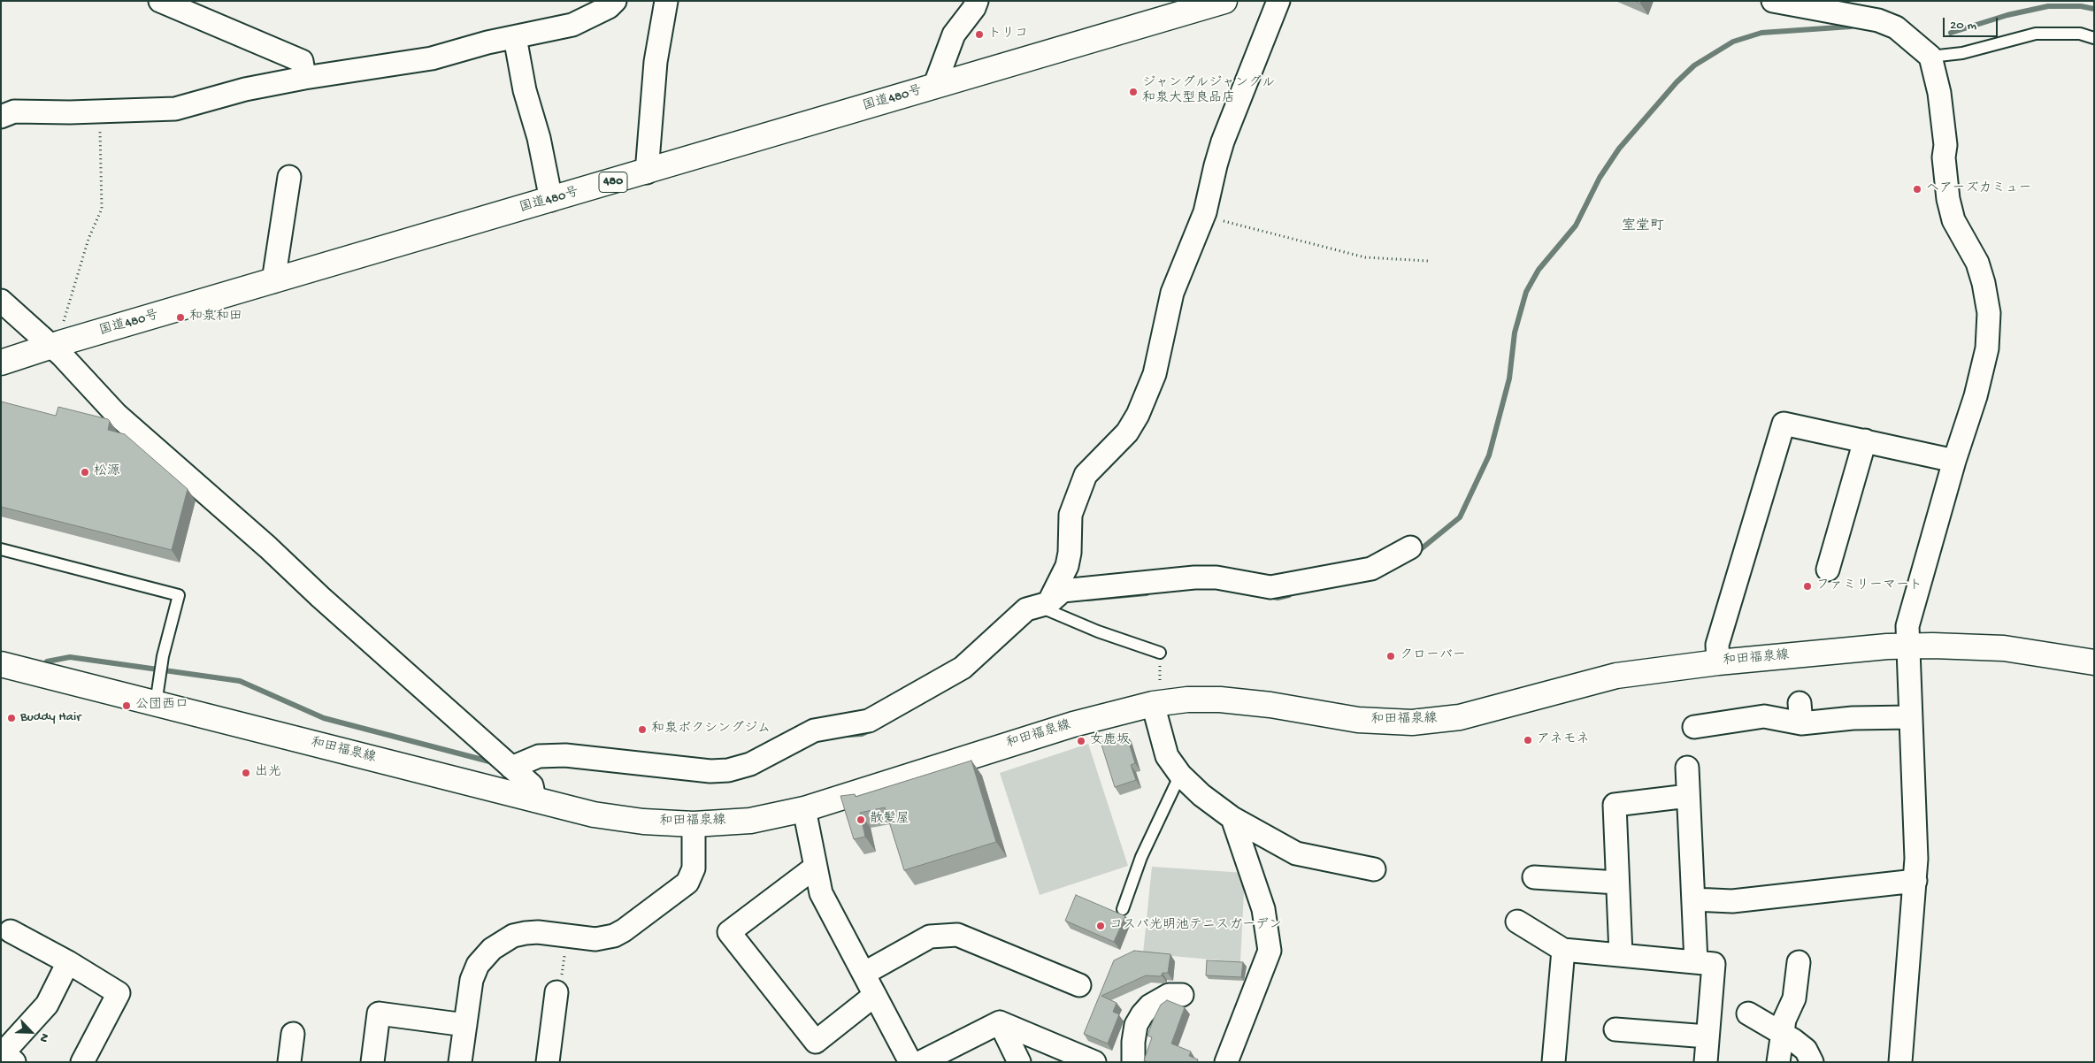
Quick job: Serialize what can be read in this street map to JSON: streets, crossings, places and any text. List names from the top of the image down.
{
  "streets": {
    "main road": ["国道480号", "480", "和田福泉線"]
  },
  "districts": ["室堂町"],
  "places": [
    "トリコ",
    "ジャングルジャングル 和泉大型良品店",
    "ヘアーズカミュー",
    "和泉和田",
    "松源",
    "ファミリーマート",
    "クローバー",
    "公団西口",
    "Buddy Hair",
    "和泉ボクシングジム",
    "アネモネ",
    "女鹿坂",
    "出光",
    "散髪屋",
    "コスパ光明池テニスガーデン"
  ],
  "scale_bar": "20 m",
  "north": "bottom right"
}
